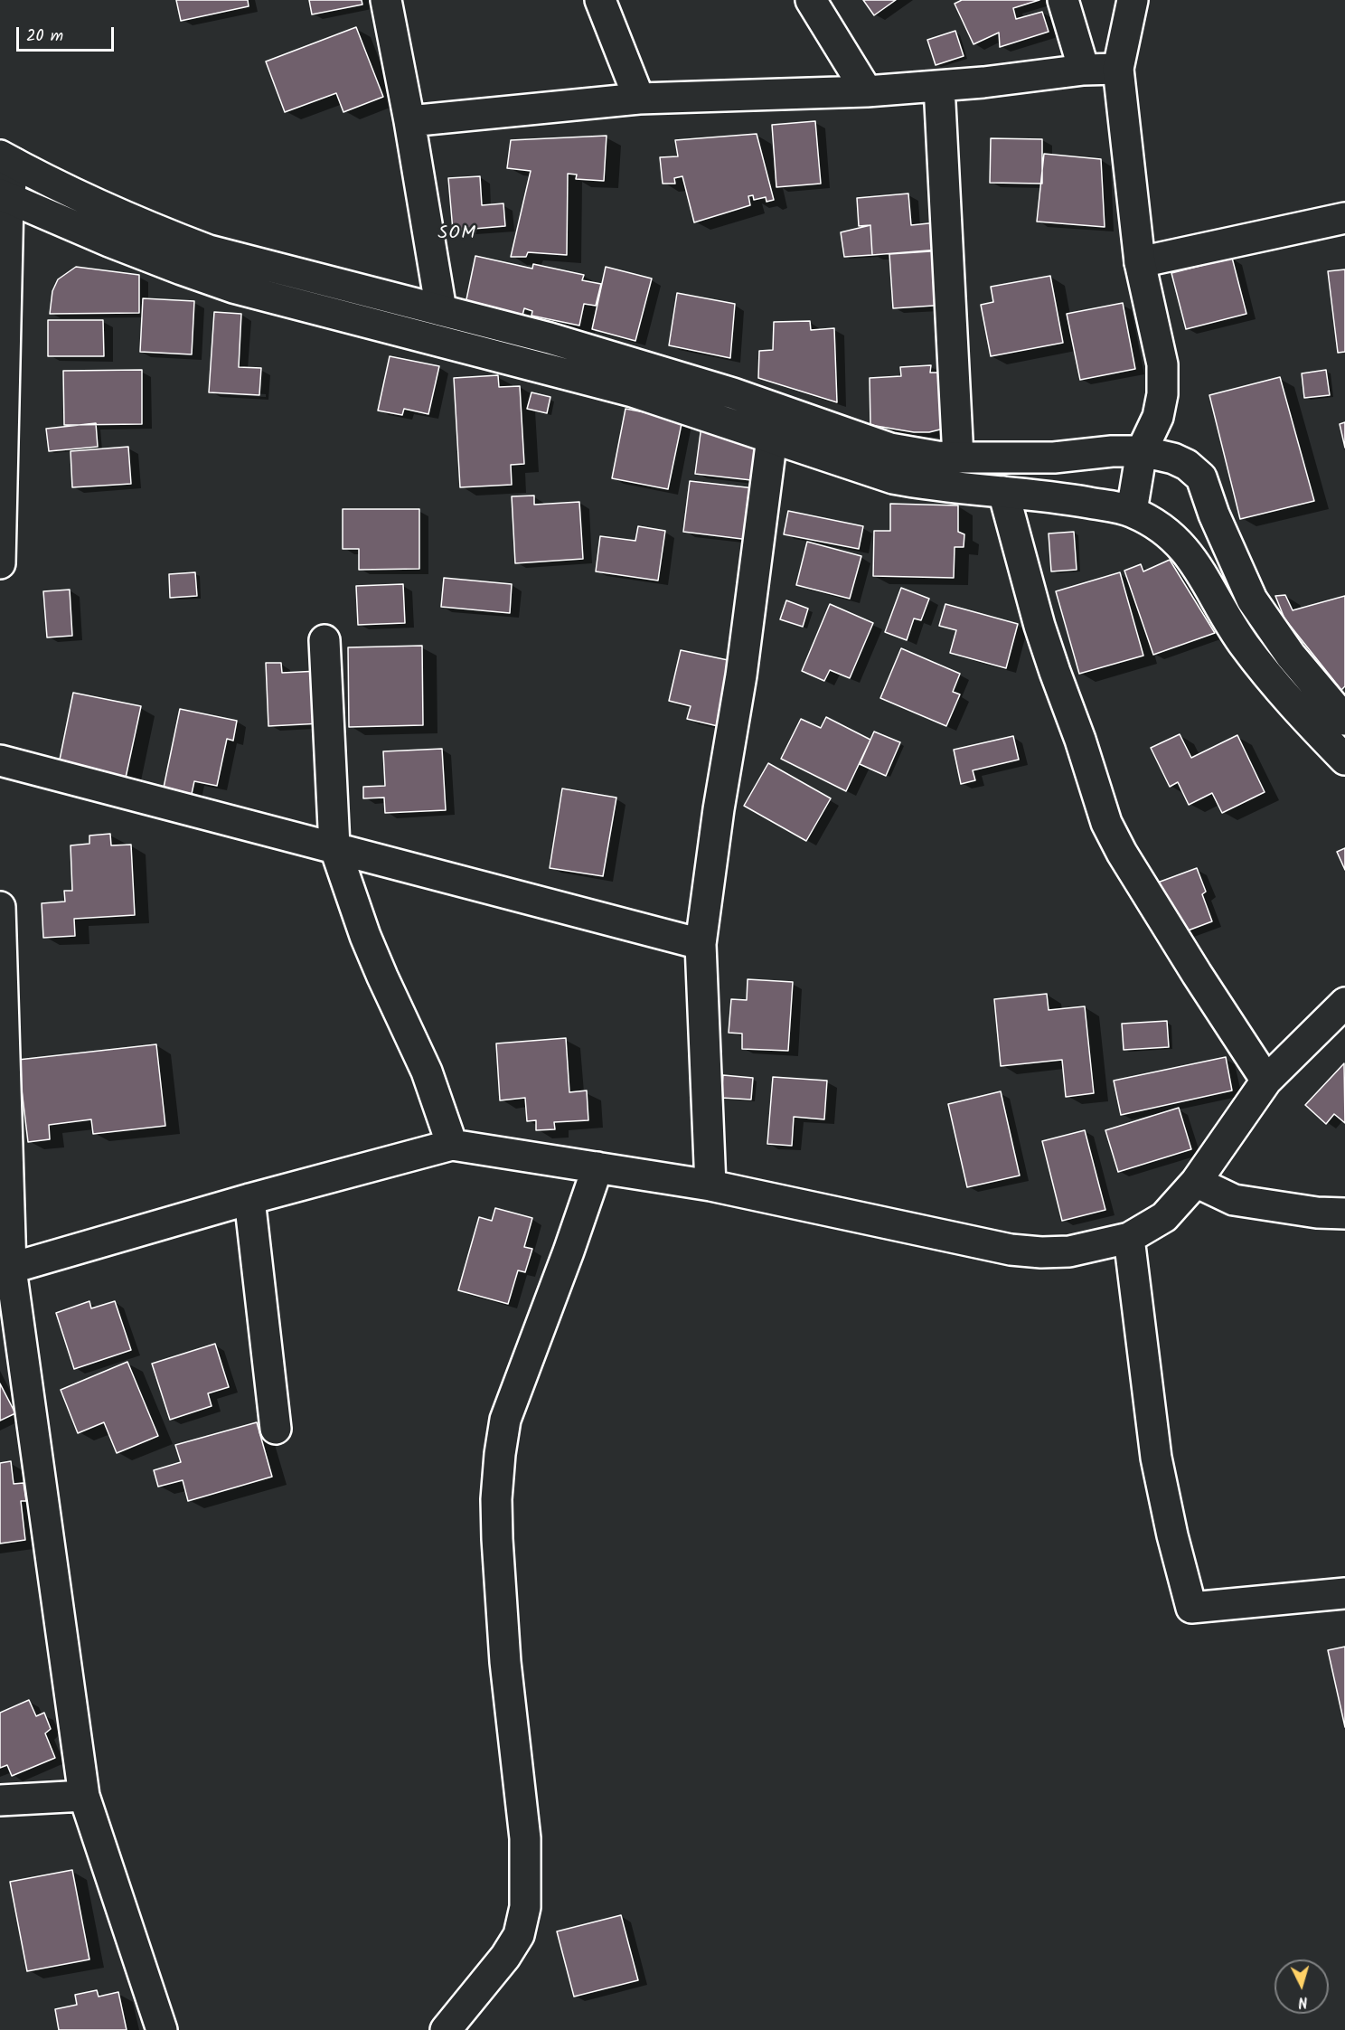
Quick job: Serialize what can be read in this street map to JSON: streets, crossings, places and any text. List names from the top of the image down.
{
  "districts": ["SOM"],
  "scale_bar": "20 m",
  "north": "bottom"
}
